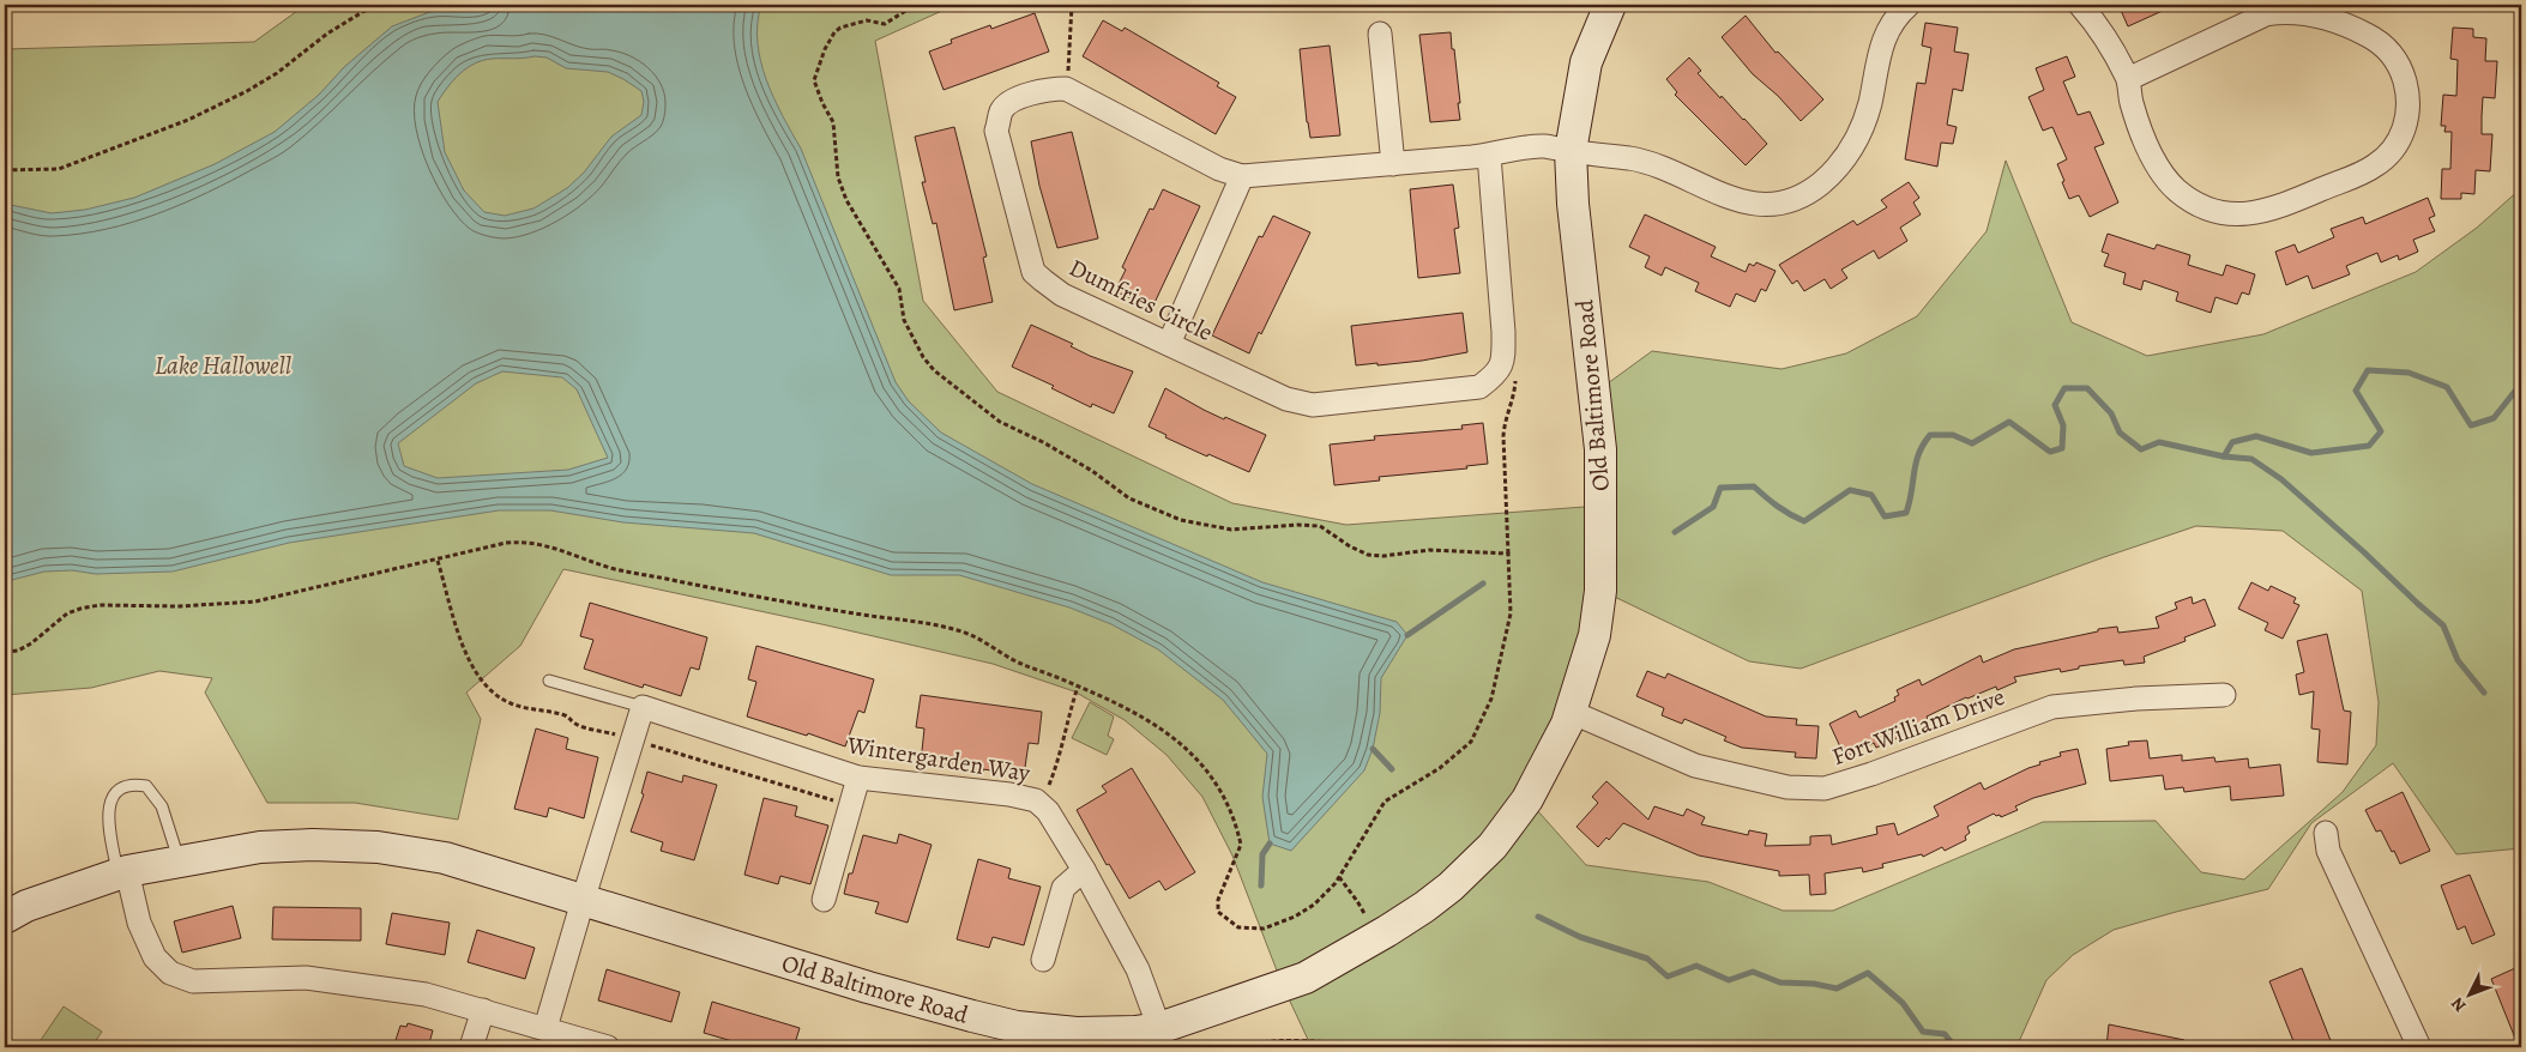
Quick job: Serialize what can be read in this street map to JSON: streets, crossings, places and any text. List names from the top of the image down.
{
  "streets": {
    "street": [
      "Dumfries Circle",
      "Old Baltimore Road",
      "Fort William Drive",
      "Wintergarden Way"
    ]
  },
  "crossings": [
    ["Old Baltimore Road", "Fort William Drive"],
    ["Old Baltimore Road", "Wintergarden Way"]
  ],
  "water": ["Lake Hallowell"],
  "north": "bottom left"
}
